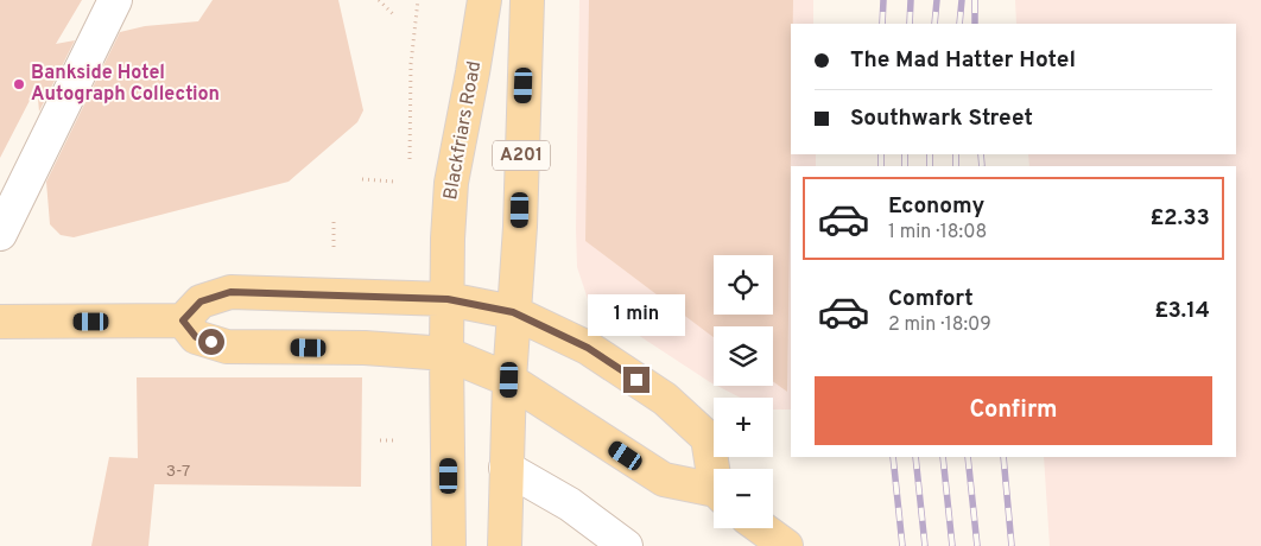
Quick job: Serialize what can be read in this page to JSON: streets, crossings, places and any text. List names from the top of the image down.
{
  "streets": {
    "main road": ["Blackfriars Road", "A201"]
  },
  "places": ["Bankside Hotel Autograph Collection"],
  "house_numbers": ["3-7"],
  "page": {
    "banner": ["The Mad Hatter Hotel", "Southwark Street"],
    "list": [
      {
        "name": "Economy",
        "note": "1 min · 18:08",
        "value": "£2.33"
      },
      {
        "name": "Comfort",
        "note": "2 min · 18:09",
        "value": "£3.14"
      }
    ],
    "map_buttons": ["+", "−"],
    "bubble": "1 min",
    "buttons": "Confirm"
  }
}
